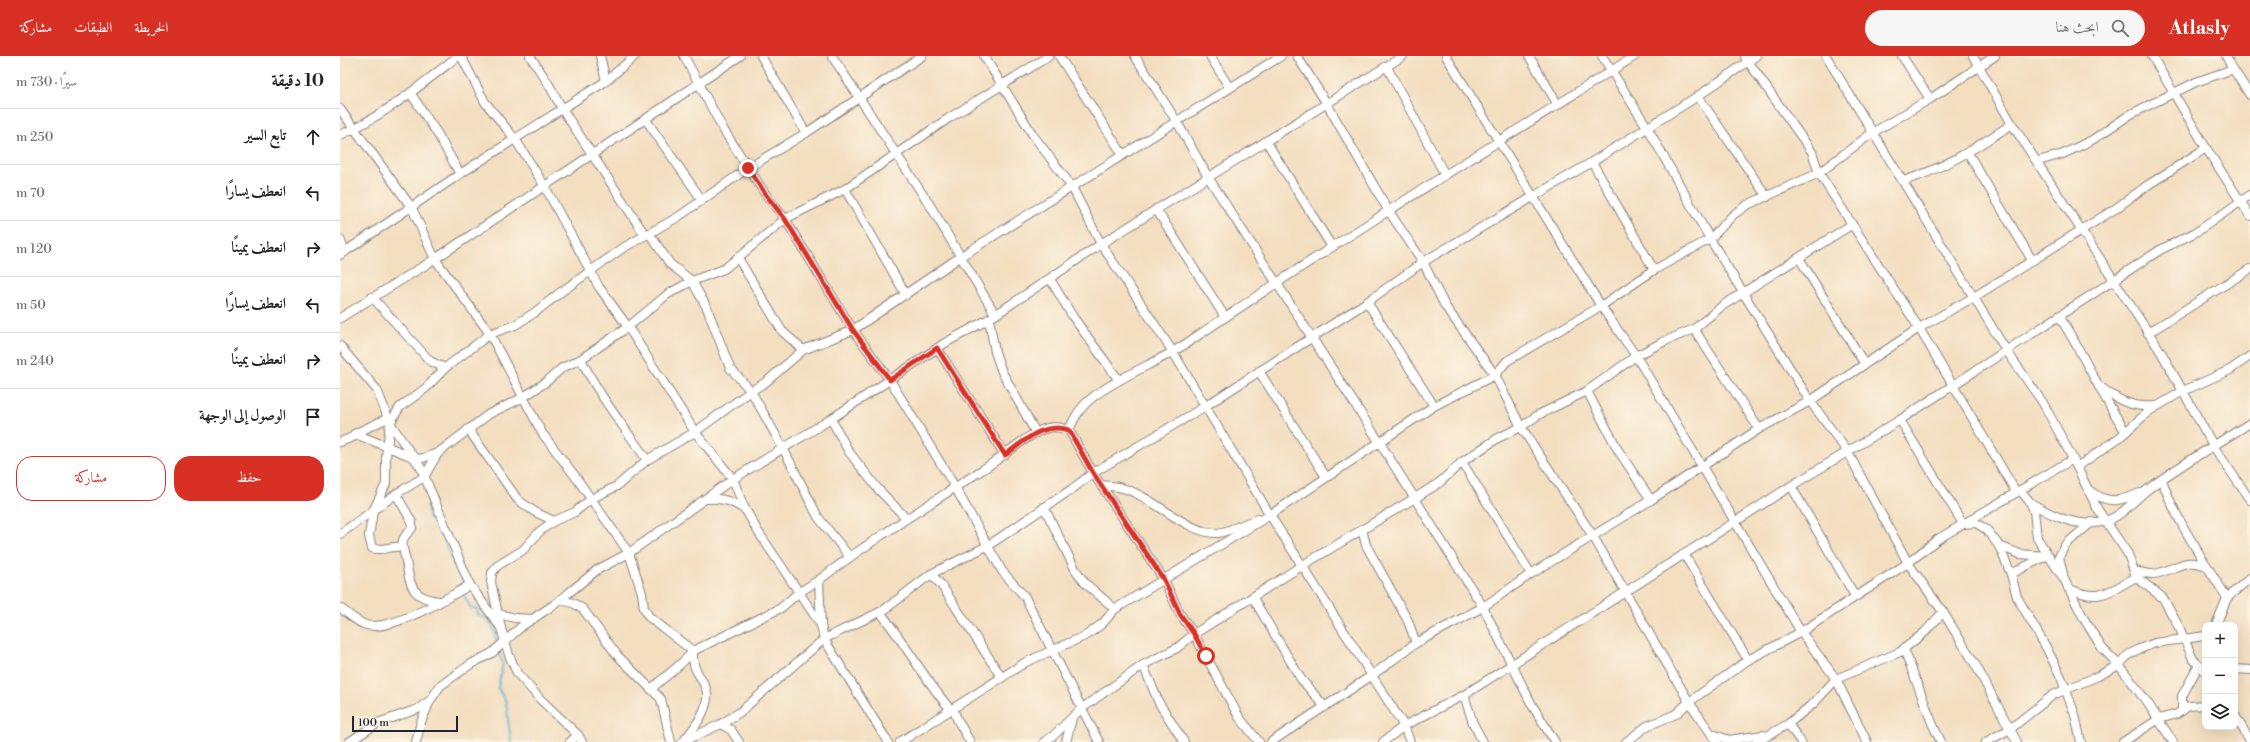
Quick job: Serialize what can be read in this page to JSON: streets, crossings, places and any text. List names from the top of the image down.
{
  "scale_bar": "100 m",
  "page": {
    "header": "Atlasly",
    "search": "ابحث هنا",
    "nav": ["الخريطة", "الطبقات", "مشاركة"],
    "heading": ["10 دقيقة", "سيرًا · 730 m"],
    "list": [
      ["تابع السير", "250 m"],
      ["انعطف يسارًا", "70 m"],
      ["انعطف يمينًا", "120 m"],
      ["انعطف يسارًا", "50 m"],
      ["انعطف يمينًا", "240 m"],
      "الوصول إلى الوجهة"
    ],
    "buttons": ["حفظ", "مشاركة"],
    "map_buttons": ["+", "−"],
    "scale": "100 m"
  }
}
